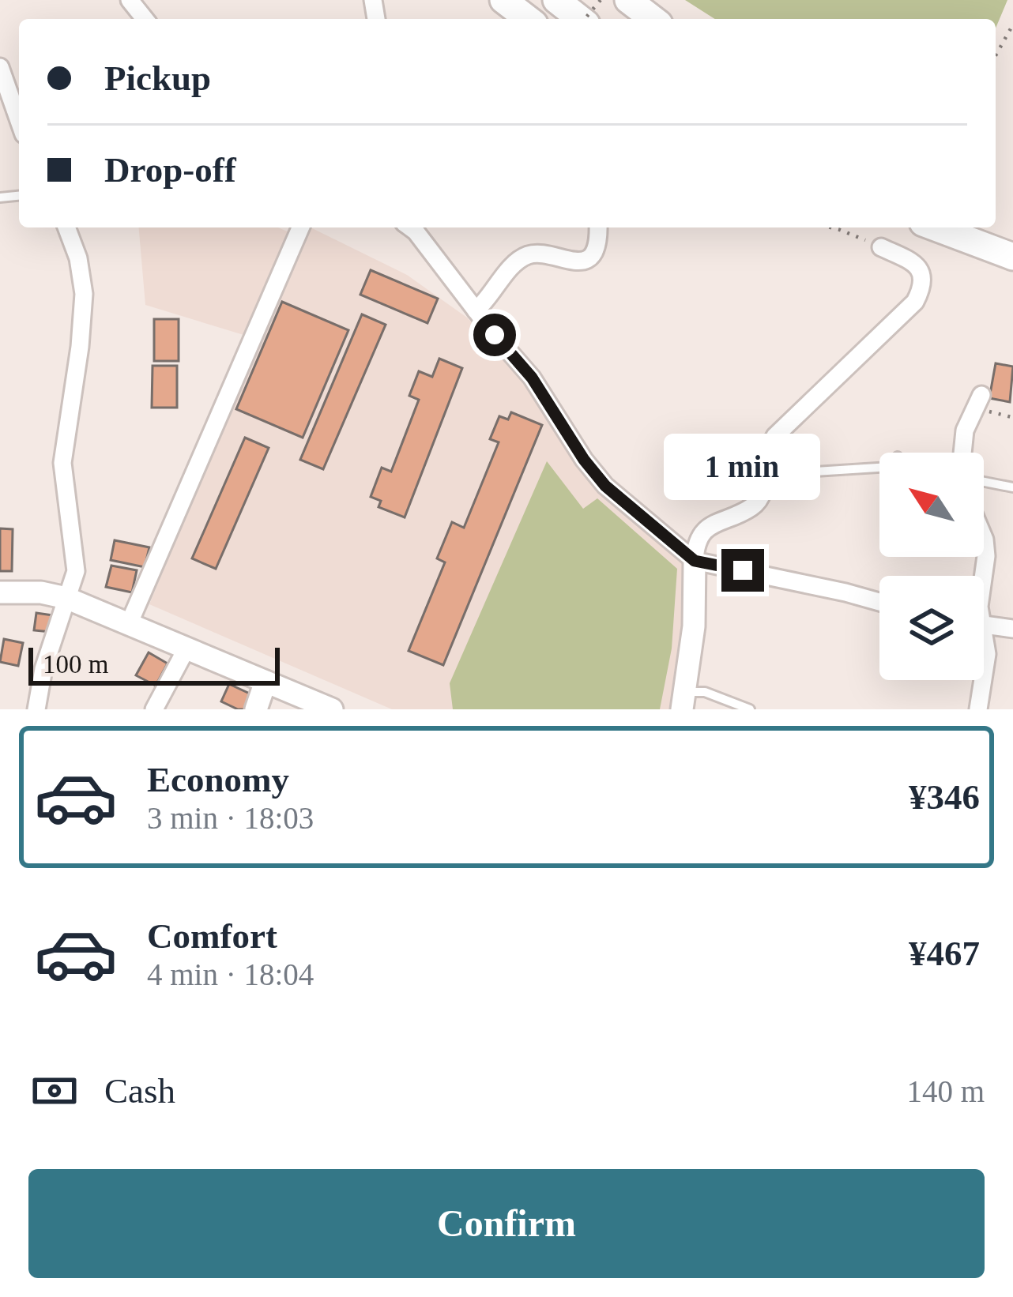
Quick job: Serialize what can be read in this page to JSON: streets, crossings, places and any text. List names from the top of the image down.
{
  "scale_bar": "100 m",
  "north": "top left",
  "page": {
    "banner": ["Pickup", "Drop-off"],
    "bubble": "1 min",
    "scale": "100 m",
    "list": [
      {
        "name": "Economy",
        "note": "3 min · 18:03",
        "value": "¥346"
      },
      {
        "name": "Comfort",
        "note": "4 min · 18:04",
        "value": "¥467"
      }
    ],
    "pay": ["Cash", "140 m"],
    "buttons": "Confirm"
  }
}
